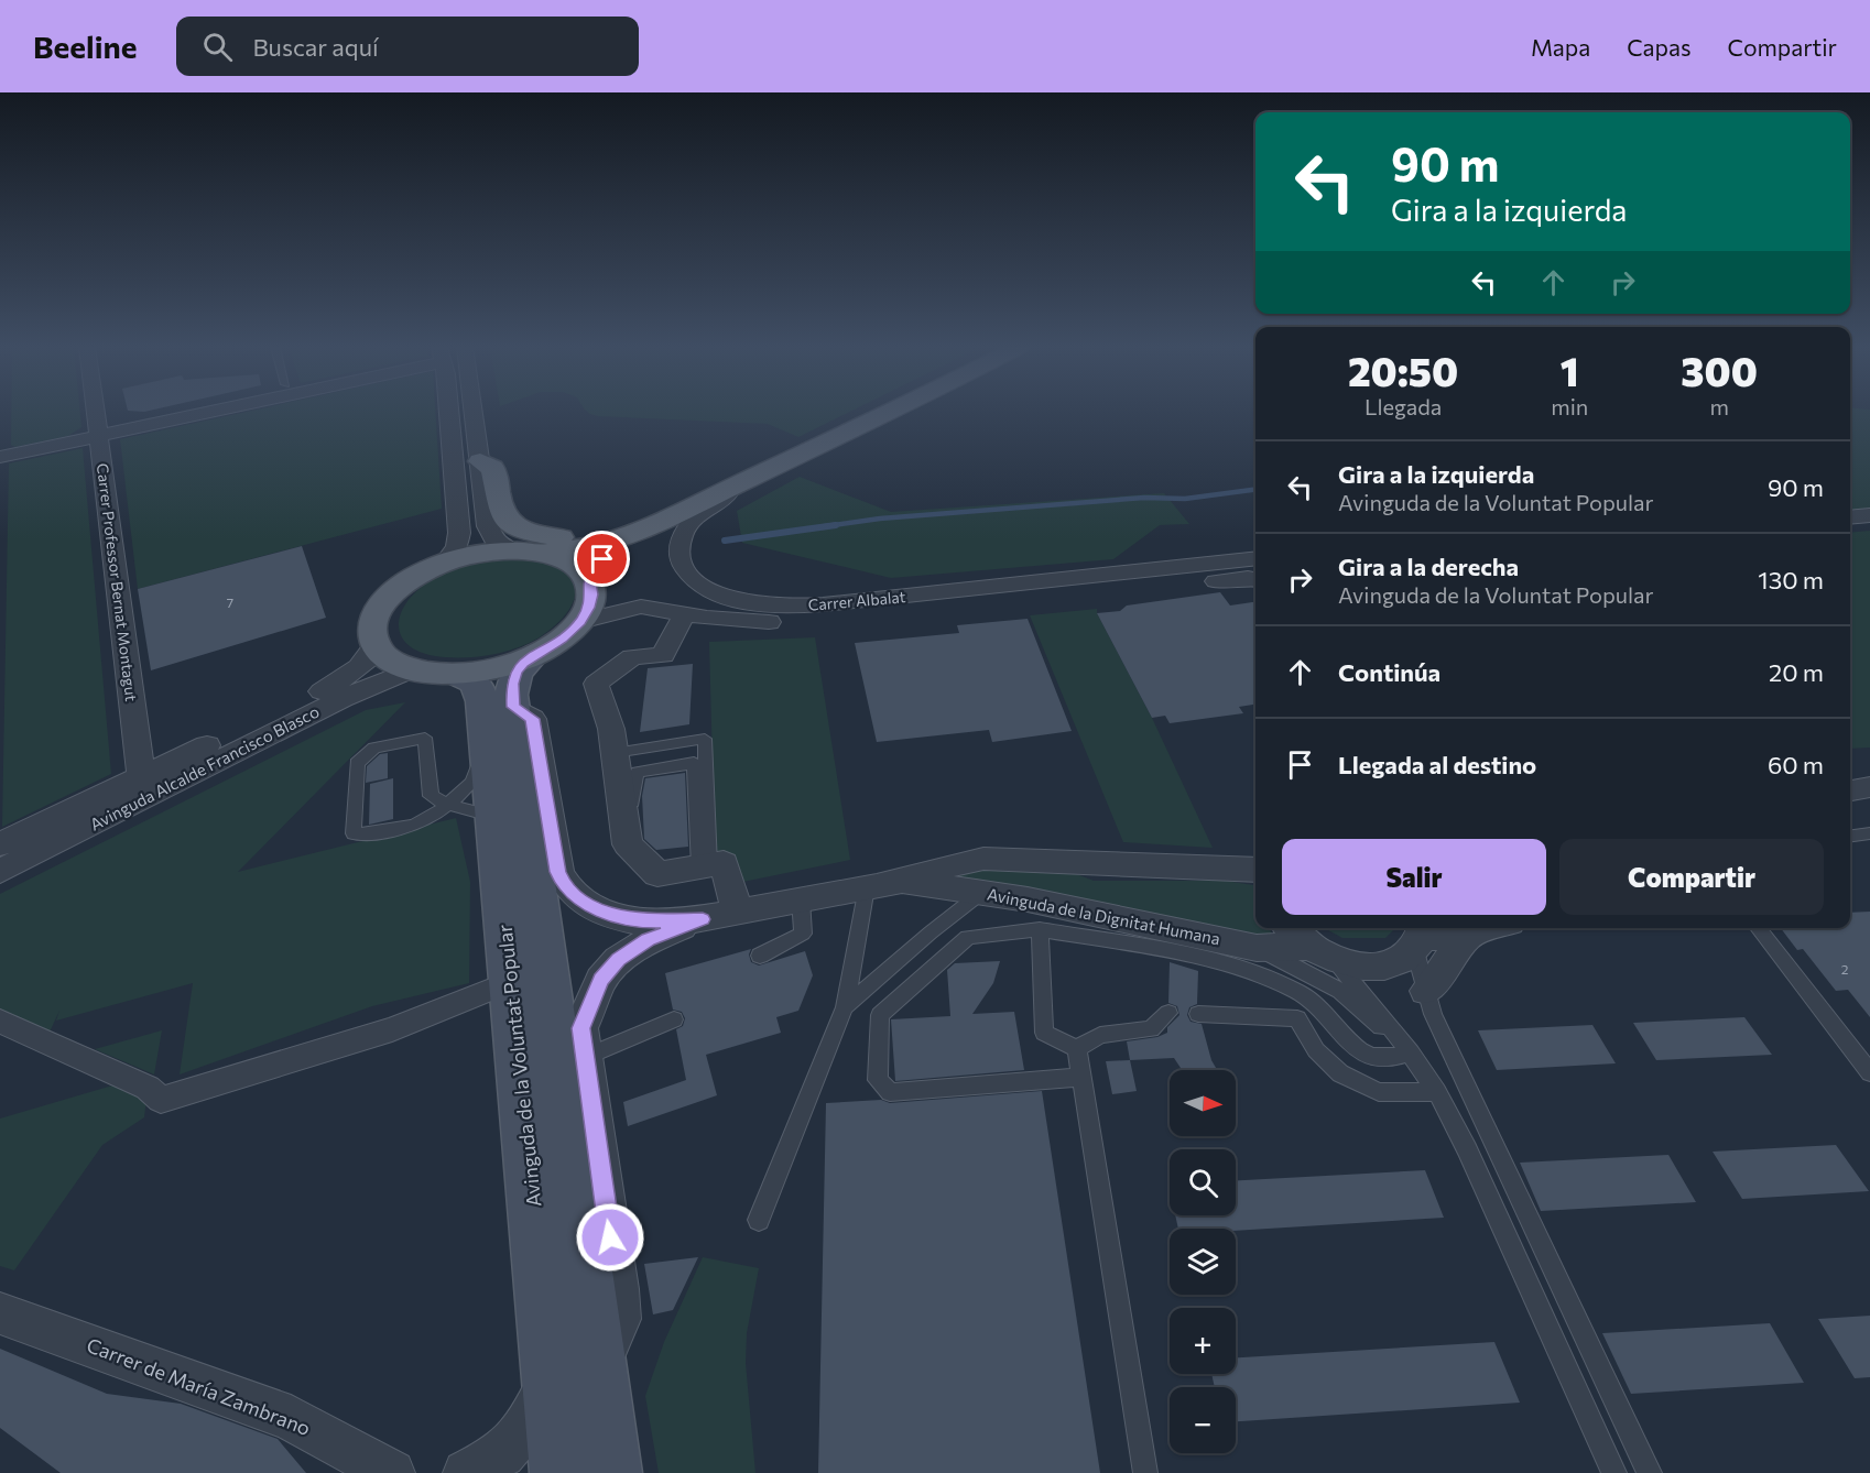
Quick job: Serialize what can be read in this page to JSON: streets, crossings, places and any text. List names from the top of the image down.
{
  "streets": {
    "main road": ["Avinguda de la Voluntat Popular"],
    "street": [
      "Carrer Professor Bernat Montagut",
      "Carrer Albalat",
      "Avinguda Alcalde Francisco Blasco",
      "Avinguda de la Dignitat Humana",
      "Carrer de María Zambrano"
    ]
  },
  "crossings": [
    ["Carrer Professor Bernat Montagut", "Avinguda Alcalde Francisco Blasco"],
    ["Avinguda Alcalde Francisco Blasco", "Avinguda de la Voluntat Popular"]
  ],
  "house_numbers": ["7", "2"],
  "north": "right",
  "page": {
    "header": "Beeline",
    "search": "Buscar aquí",
    "nav": ["Mapa", "Capas", "Compartir"],
    "turn": ["90 m", "Gira a la izquierda"],
    "eta": [
      "20:50",
      "Llegada",
      "1",
      "min",
      "300",
      "m"
    ],
    "list": [
      {
        "name": "Gira a la izquierda",
        "note": "Avinguda de la Voluntat Popular",
        "value": "90 m"
      },
      {
        "name": "Gira a la derecha",
        "note": "Avinguda de la Voluntat Popular",
        "value": "130 m"
      },
      {
        "name": "Continúa",
        "value": "20 m"
      },
      {
        "name": "Llegada al destino",
        "value": "60 m"
      }
    ],
    "buttons": ["Salir", "Compartir"],
    "map_buttons": ["+", "−"]
  }
}
